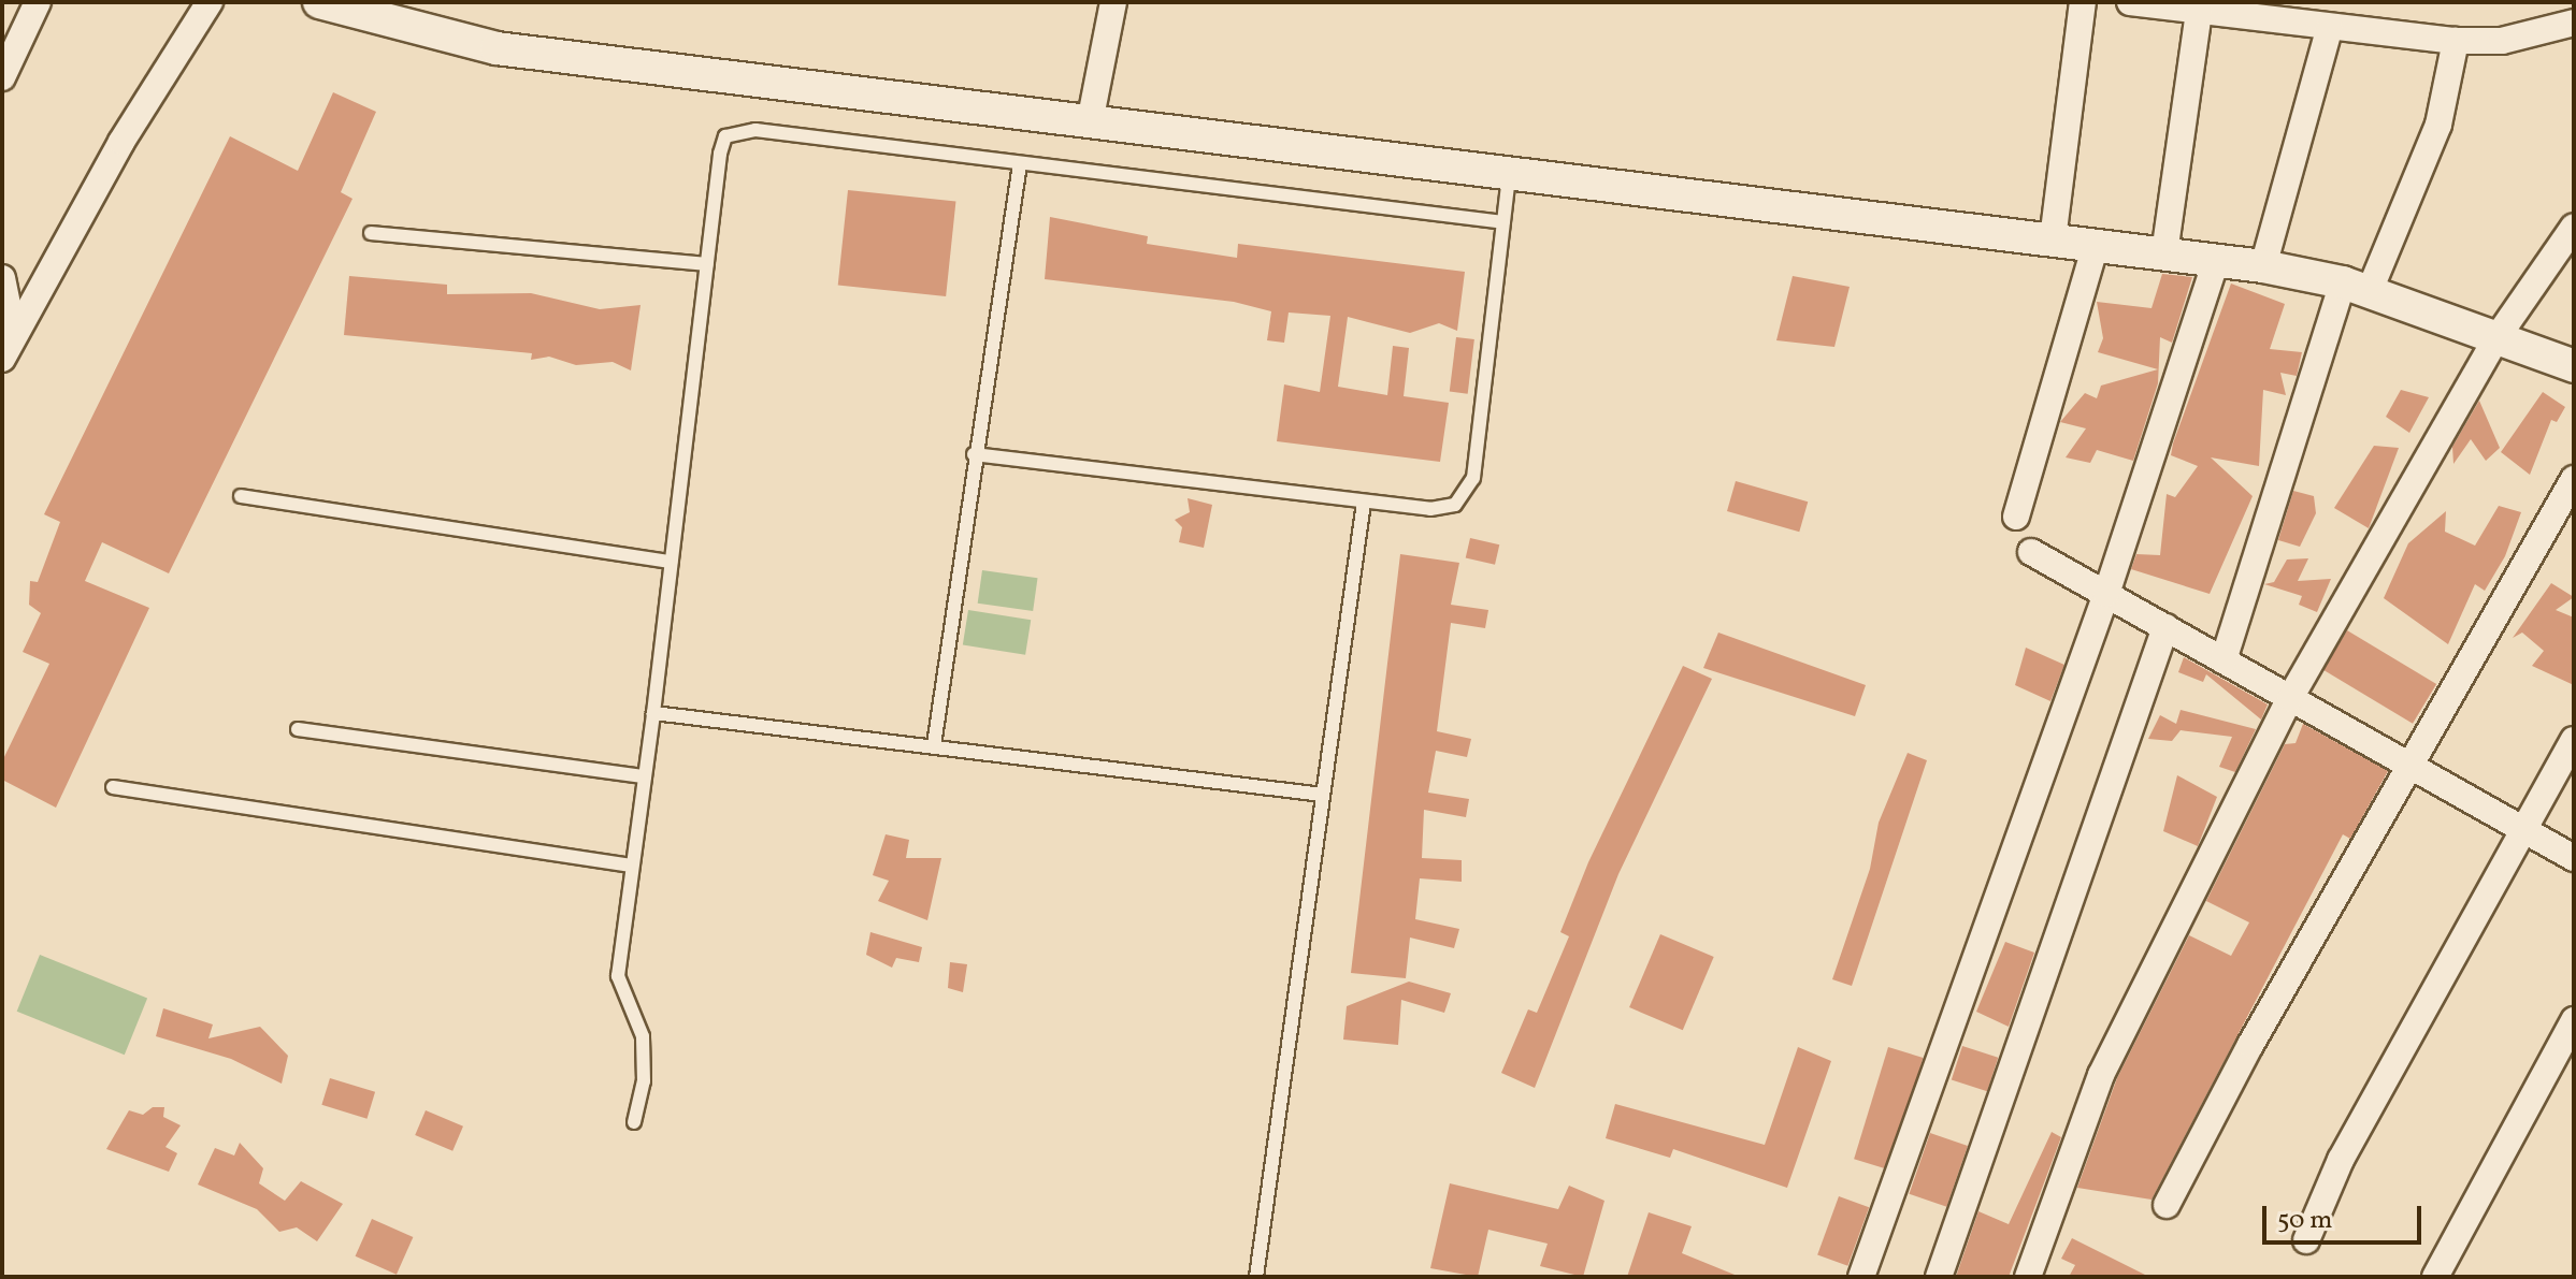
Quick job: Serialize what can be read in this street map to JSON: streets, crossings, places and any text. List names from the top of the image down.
{
  "scale_bar": "50 m"
}
